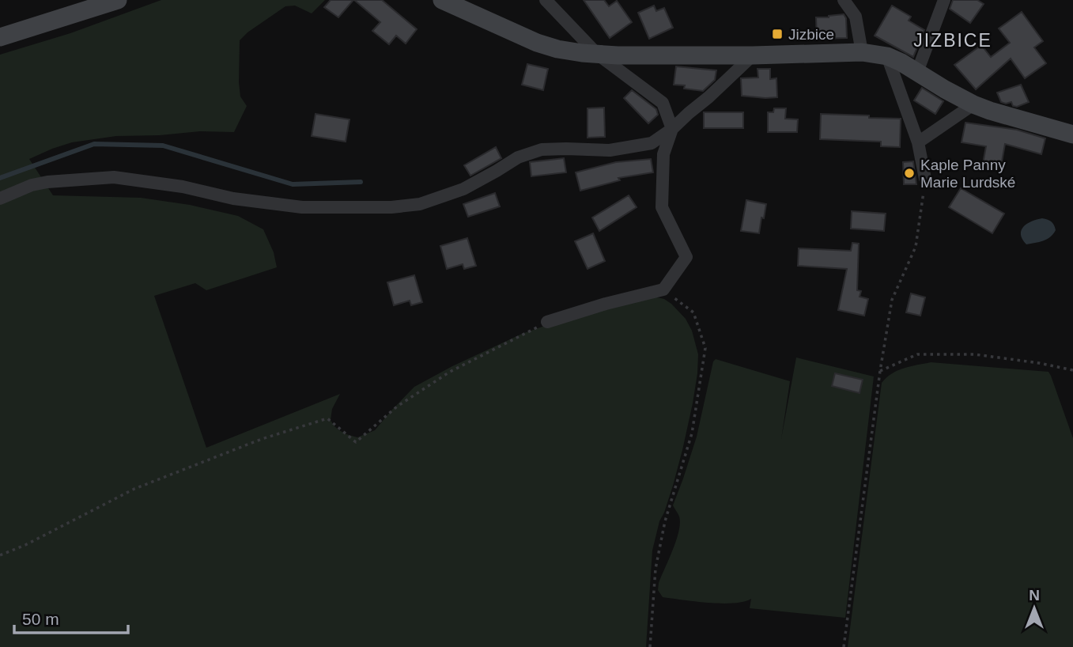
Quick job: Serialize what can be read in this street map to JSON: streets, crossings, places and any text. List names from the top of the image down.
{
  "districts": ["JIZBICE"],
  "places": {
    "transit": ["Jizbice"],
    "other": ["Kaple Panny Marie Lurdské"]
  },
  "scale_bar": "50 m",
  "north": "top"
}
